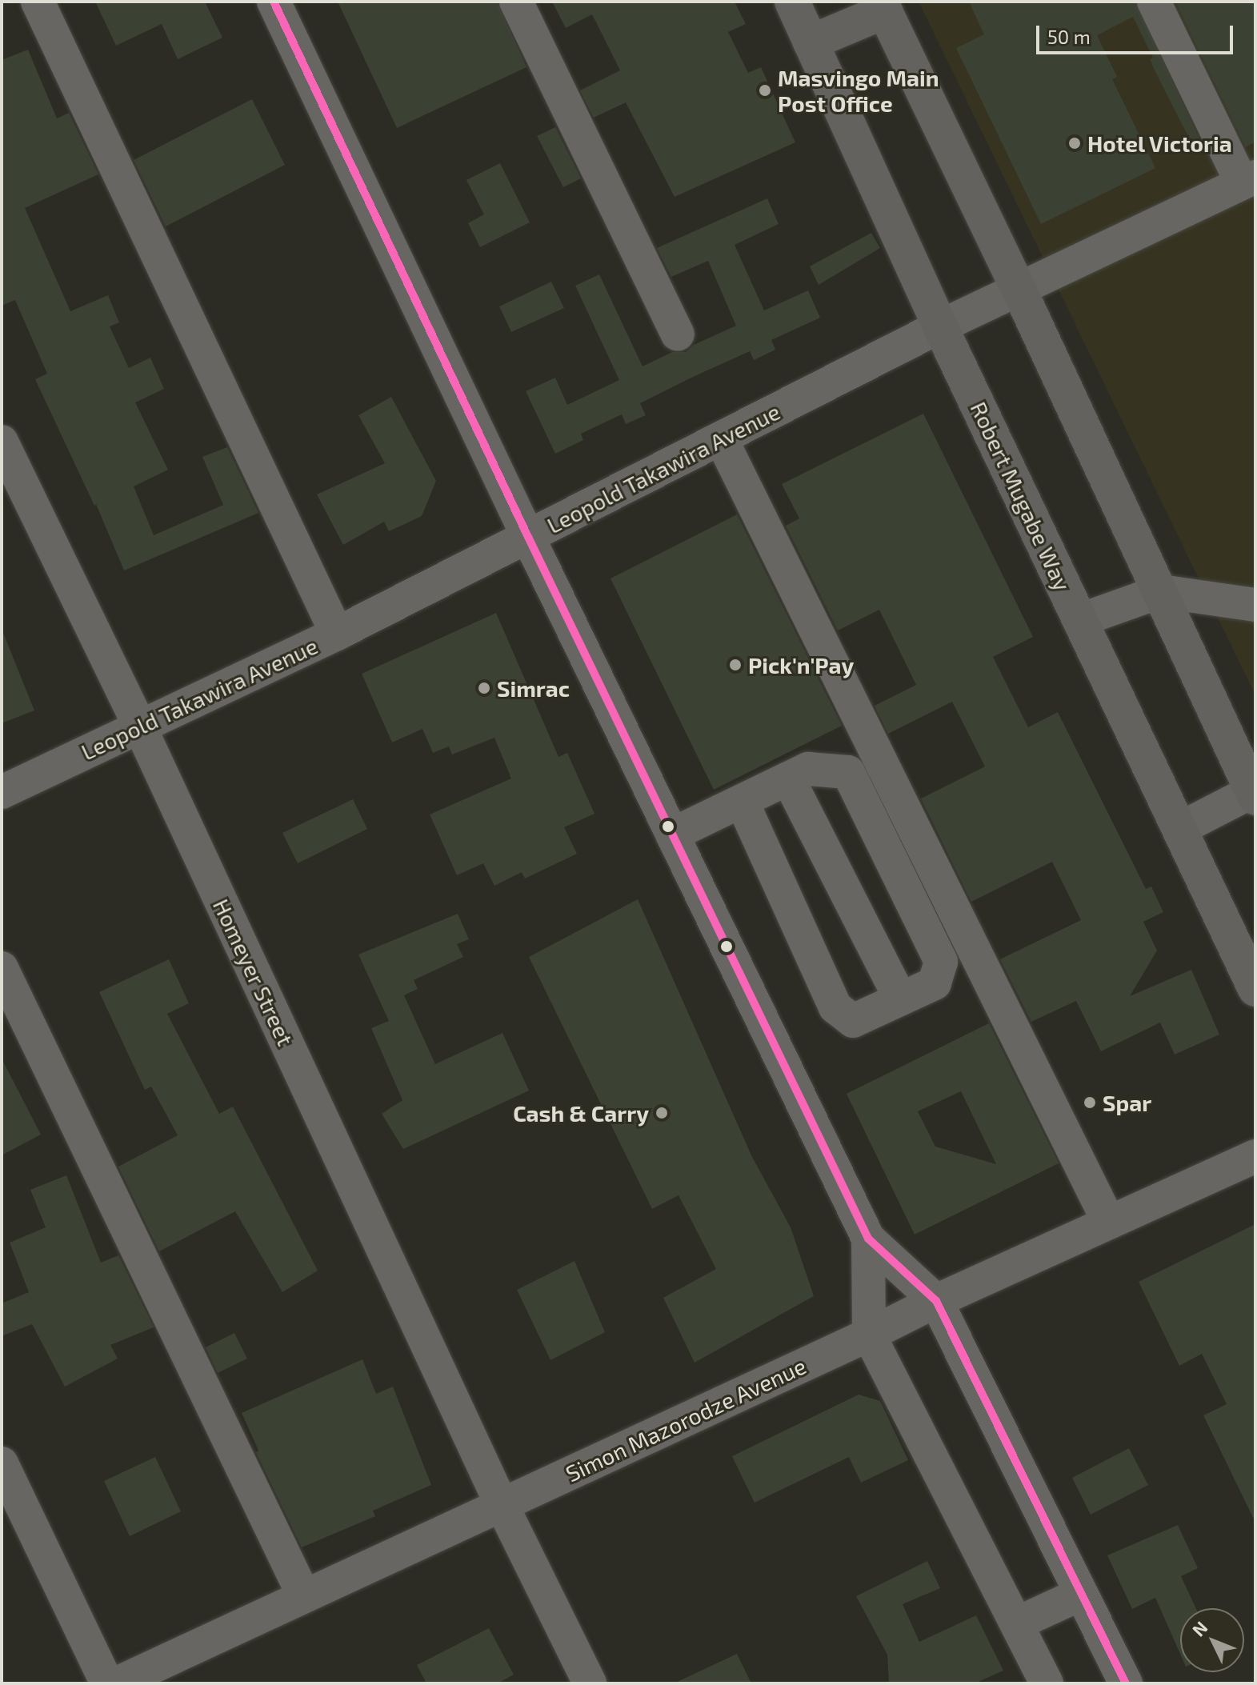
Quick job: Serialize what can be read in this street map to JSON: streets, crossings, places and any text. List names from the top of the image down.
{
  "streets": {
    "highway": ["Robert Mugabe Way"],
    "street": ["Leopold Takawira Avenue", "Homeyer Street", "Simon Mazorodze Avenue"]
  },
  "crossings": [
    ["Leopold Takawira Avenue", "Robert Mugabe Way"],
    ["Leopold Takawira Avenue", "Homeyer Street"],
    ["Homeyer Street", "Simon Mazorodze Avenue"]
  ],
  "places": [
    "Masvingo Main Post Office",
    "Hotel Victoria",
    "Pick'n'Pay",
    "Simrac",
    "Spar",
    "Cash & Carry"
  ],
  "scale_bar": "50 m",
  "north": "top left"
}
